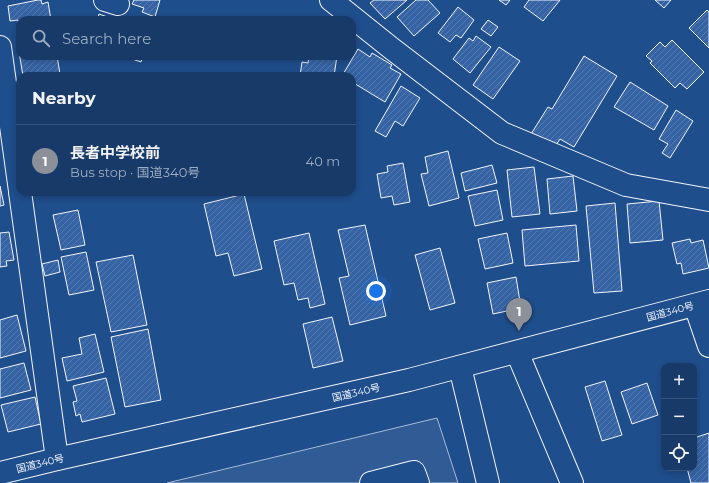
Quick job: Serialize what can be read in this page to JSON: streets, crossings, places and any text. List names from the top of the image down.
{
  "streets": {
    "main road": ["国道340号"]
  },
  "page": {
    "search": "Search here",
    "heading": "Nearby",
    "list": [
      {
        "mark": "1",
        "name": "長者中学校前",
        "note": "Bus stop · 国道340号",
        "value": "40 m"
      }
    ],
    "pins": "1",
    "map_buttons": ["+", "−"]
  }
}
